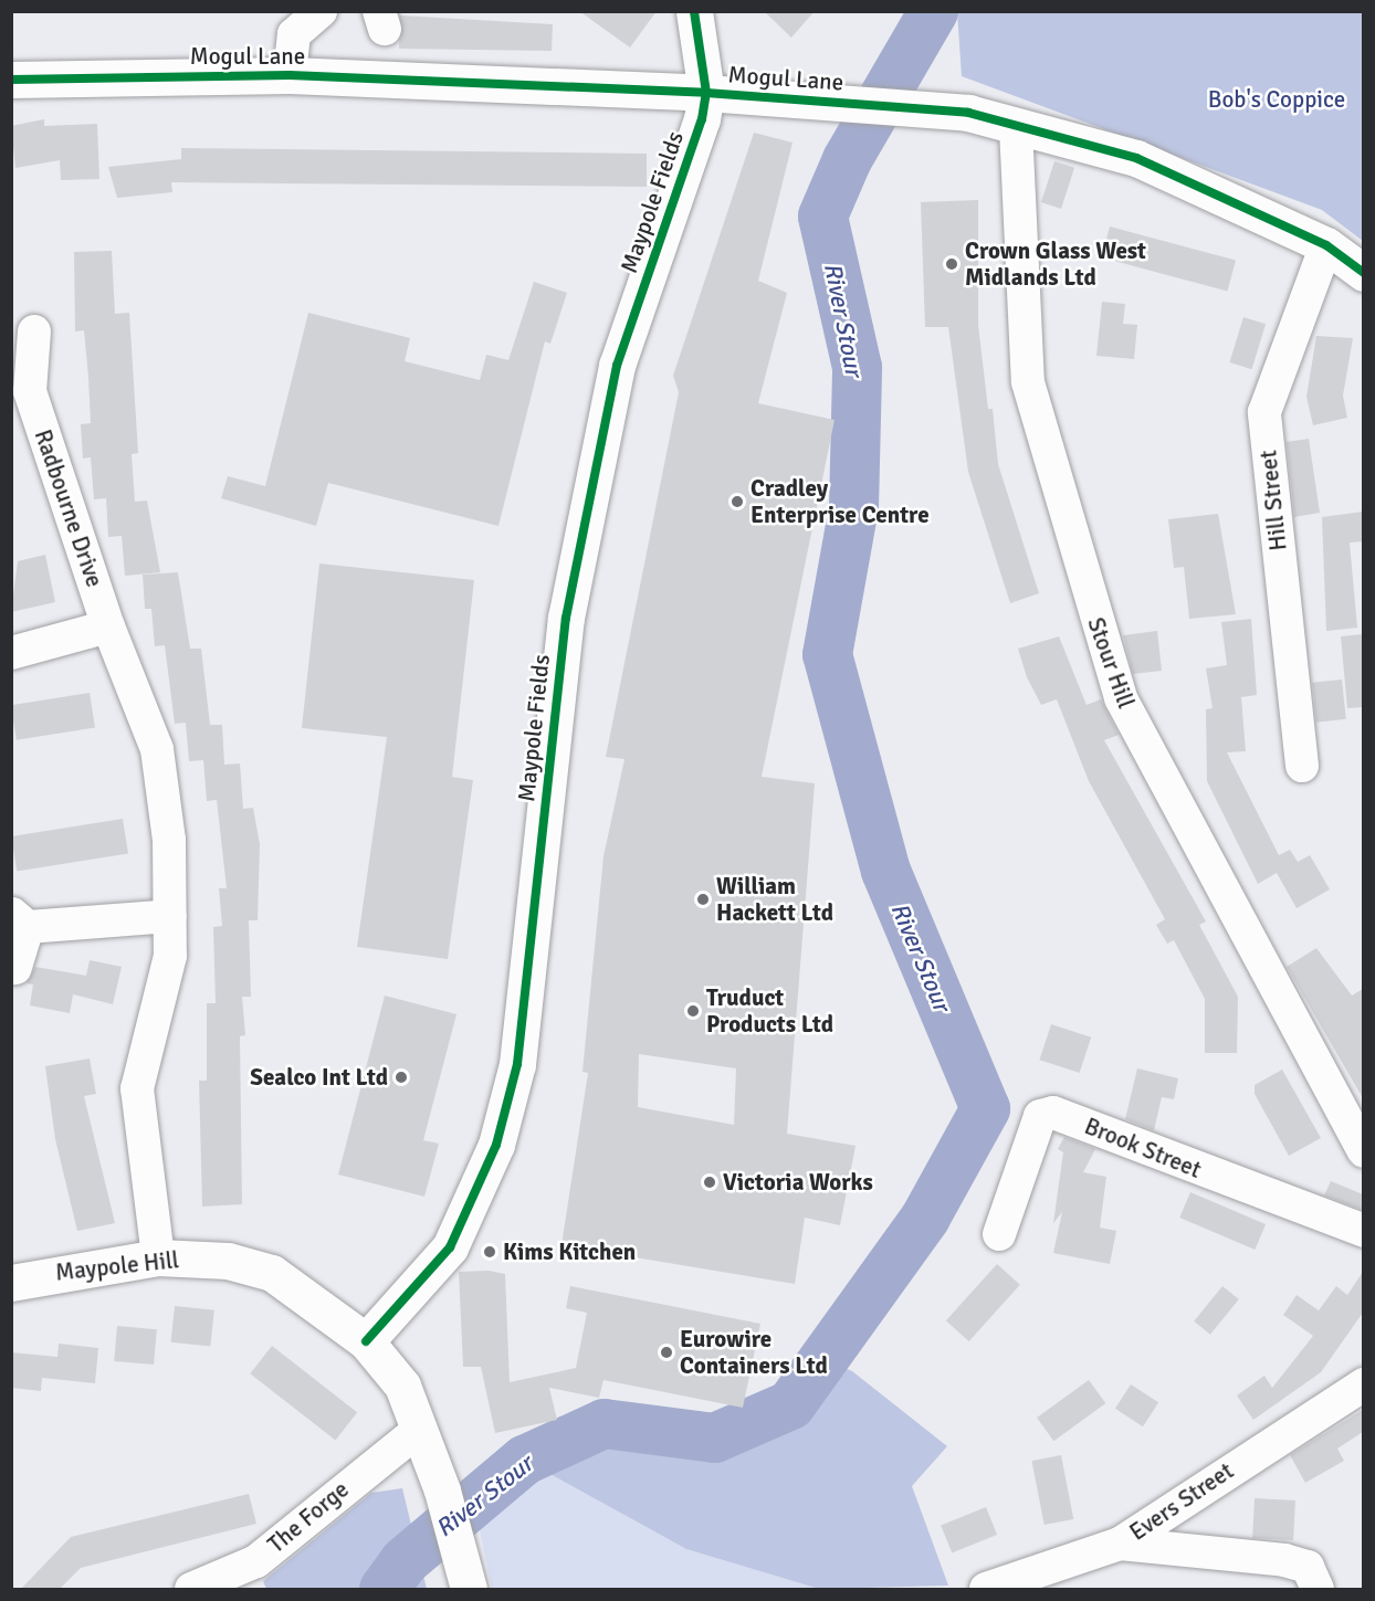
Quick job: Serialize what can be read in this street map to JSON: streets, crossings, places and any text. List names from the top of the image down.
{
  "streets": {
    "street": [
      "Mogul Lane",
      "Maypole Fields",
      "Hill Street",
      "Radbourne Drive",
      "Stour Hill",
      "Brook Street",
      "Maypole Hill",
      "Evers Street",
      "The Forge"
    ]
  },
  "crossings": [
    ["Mogul Lane", "Maypole Fields"],
    ["Mogul Lane", "Hill Street"],
    ["Mogul Lane", "Stour Hill"],
    ["Maypole Fields", "Maypole Hill"],
    ["Radbourne Drive", "Maypole Hill"],
    ["Maypole Hill", "The Forge"]
  ],
  "water": ["River Stour"],
  "parks": ["Bob's Coppice"],
  "places": [
    "Crown Glass West Midlands Ltd",
    "Cradley Enterprise Centre",
    "William Hackett Ltd",
    "Truduct Products Ltd",
    "Sealco Int Ltd",
    "Victoria Works",
    "Kims Kitchen",
    "Eurowire Containers Ltd"
  ]
}
